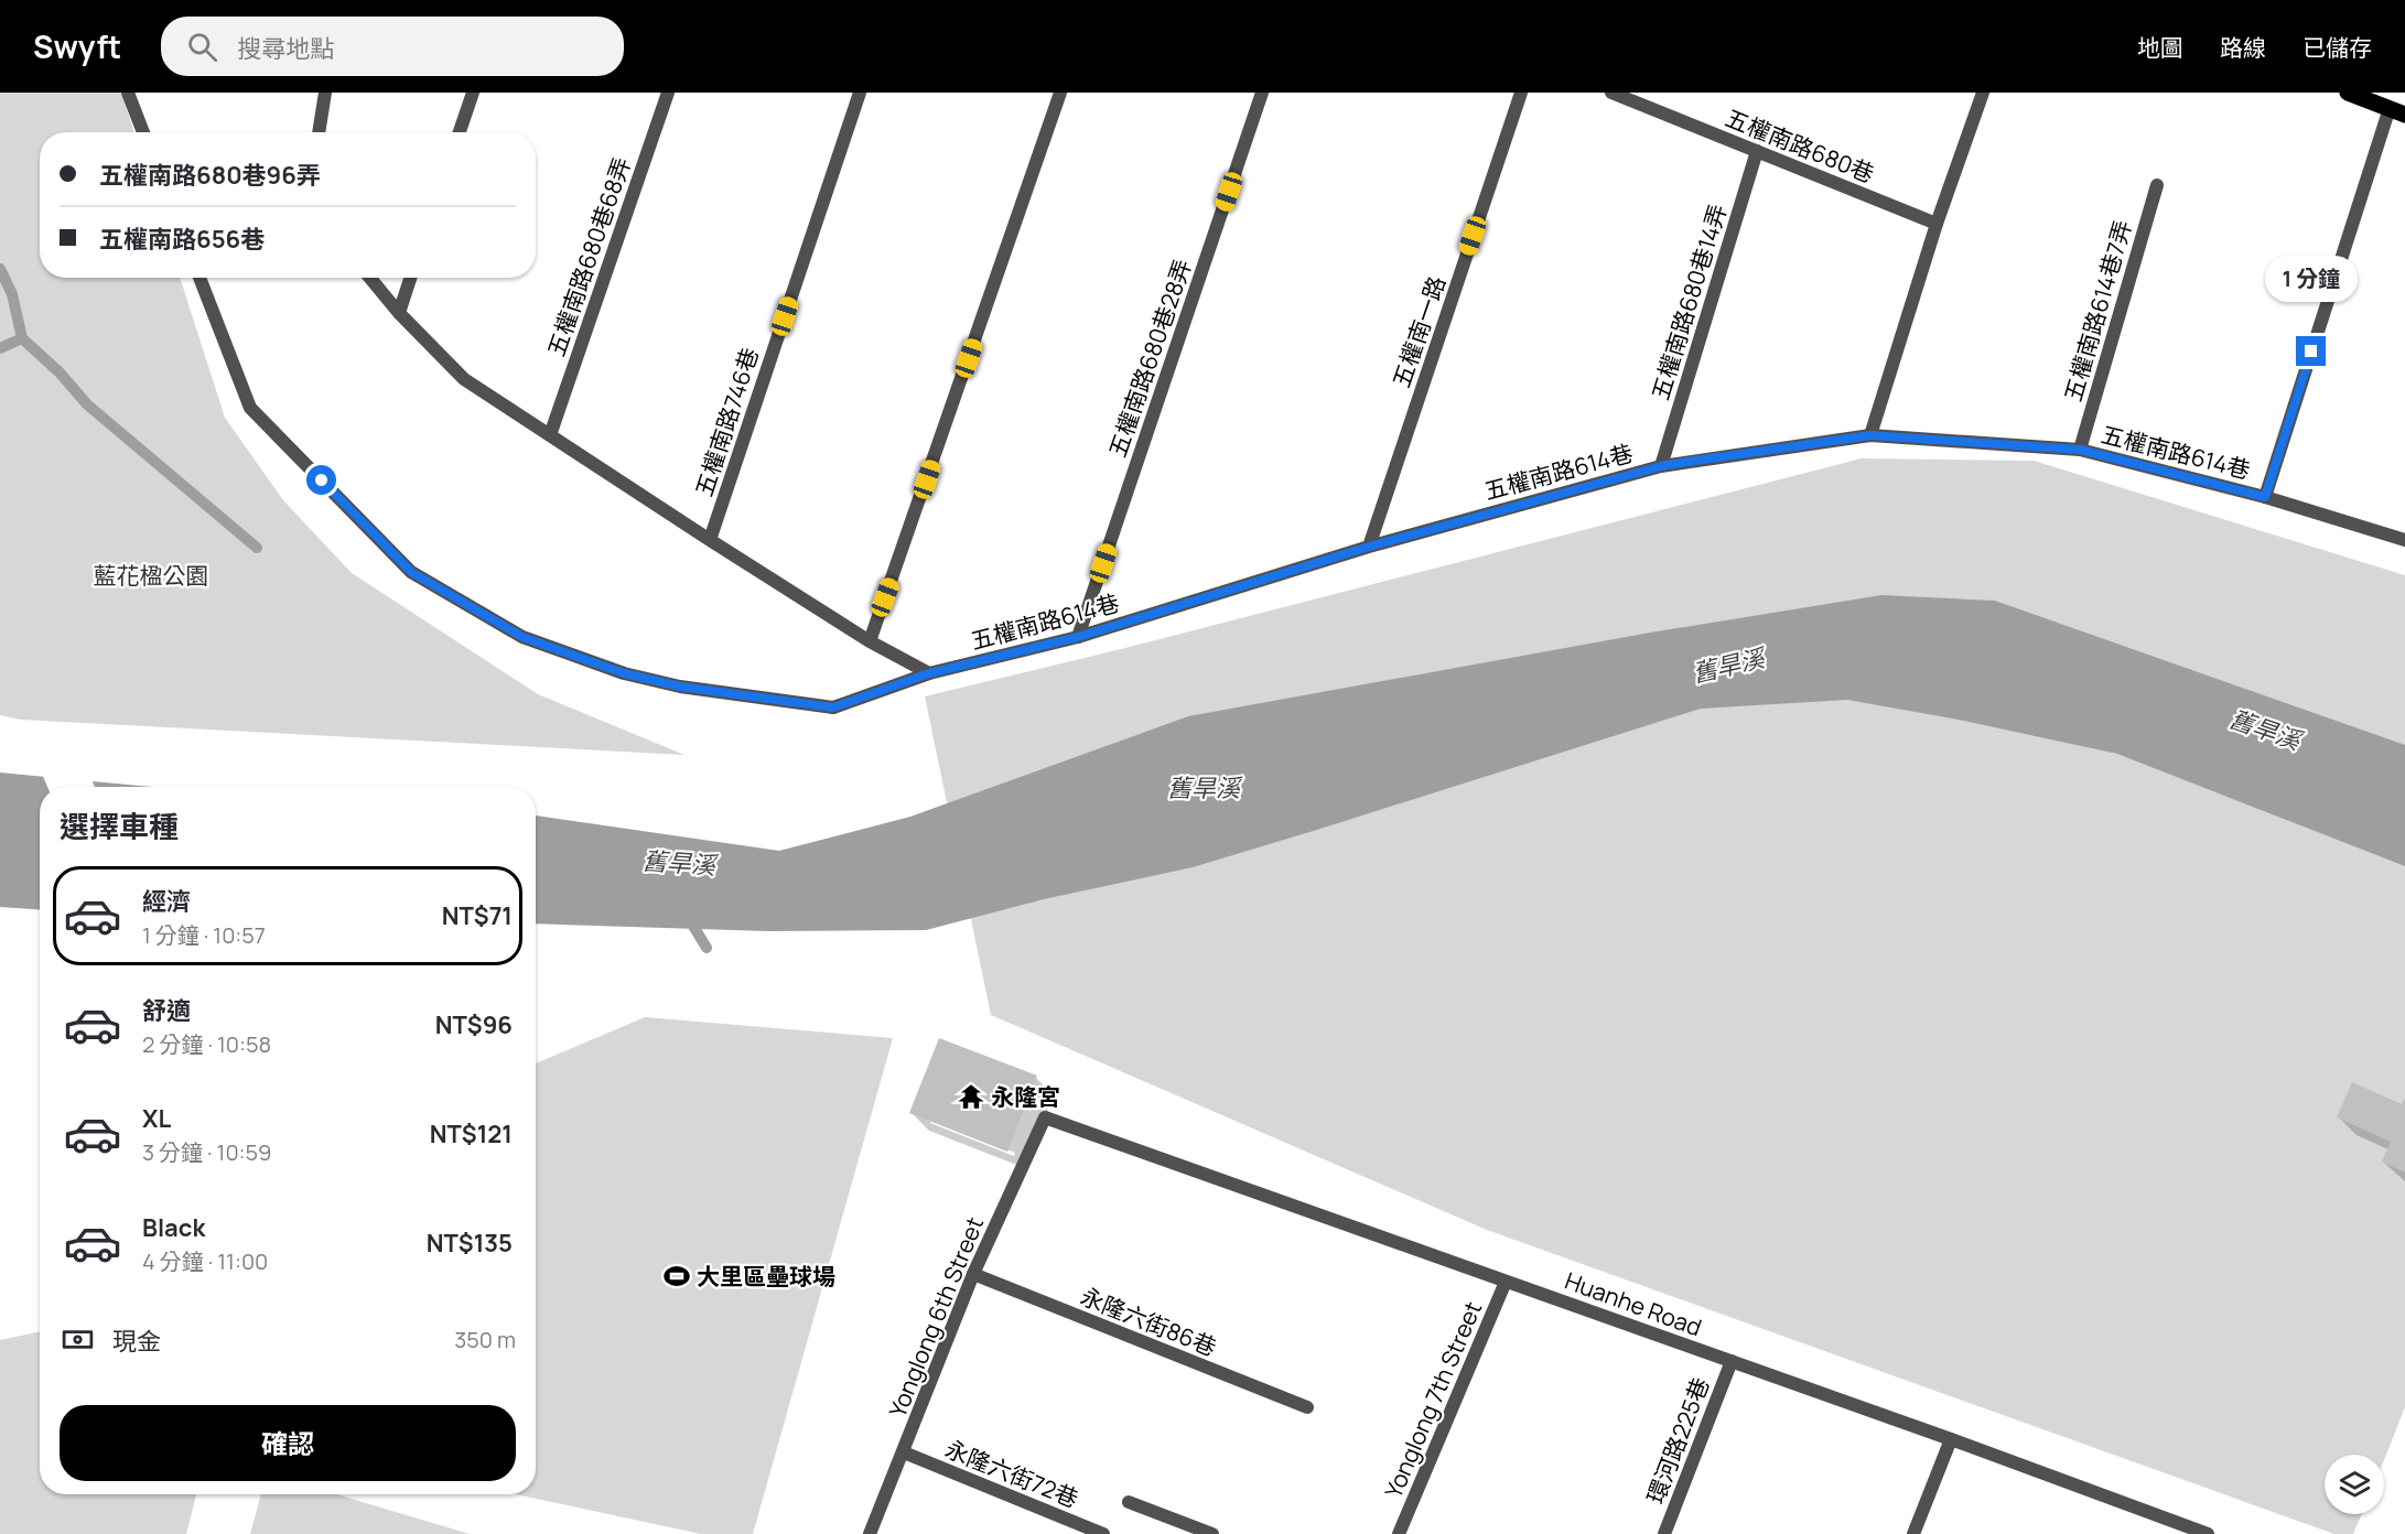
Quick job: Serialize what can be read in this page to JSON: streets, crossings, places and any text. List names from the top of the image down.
{
  "streets": {
    "street": [
      "五權南路680巷",
      "五權南路680巷68弄",
      "五權南路680巷14弄",
      "五權南路614巷7弄",
      "五權南一路",
      "五權南路680巷28弄",
      "五權南路746巷",
      "五權南路614巷",
      "Huanhe Road",
      "Yonglong 6th Street",
      "永隆六街86巷",
      "Yonglong 7th Street",
      "環河路225巷",
      "永隆六街72巷"
    ]
  },
  "crossings": [
    ["五權南路680巷", "五權南路680巷14弄"],
    ["五權南路680巷14弄", "五權南路614巷"],
    ["五權南路614巷7弄", "五權南路614巷"],
    ["五權南一路", "五權南路614巷"],
    ["五權南路680巷28弄", "五權南路614巷"],
    ["Huanhe Road", "Yonglong 6th Street"],
    ["Huanhe Road", "Yonglong 7th Street"],
    ["Huanhe Road", "環河路225巷"],
    ["Yonglong 6th Street", "永隆六街86巷"],
    ["Yonglong 6th Street", "永隆六街72巷"]
  ],
  "water": ["舊旱溪"],
  "parks": ["藍花楹公園"],
  "places": {
    "temple": ["永隆宮"],
    "sports": ["大里區壘球場"]
  },
  "page": {
    "header": "Swyft",
    "search": "搜尋地點",
    "nav": ["地圖", "路線", "已儲存"],
    "banner": ["五權南路680巷96弄", "五權南路656巷"],
    "bubble": "1 分鐘",
    "heading": "選擇車種",
    "list": [
      {
        "name": "經濟",
        "note": "1 分鐘 · 10:57",
        "value": "NT$71"
      },
      {
        "name": "舒適",
        "note": "2 分鐘 · 10:58",
        "value": "NT$96"
      },
      {
        "name": "XL",
        "note": "3 分鐘 · 10:59",
        "value": "NT$121"
      },
      {
        "name": "Black",
        "note": "4 分鐘 · 11:00",
        "value": "NT$135"
      }
    ],
    "pay": ["現金", "350 m"],
    "buttons": "確認"
  }
}
